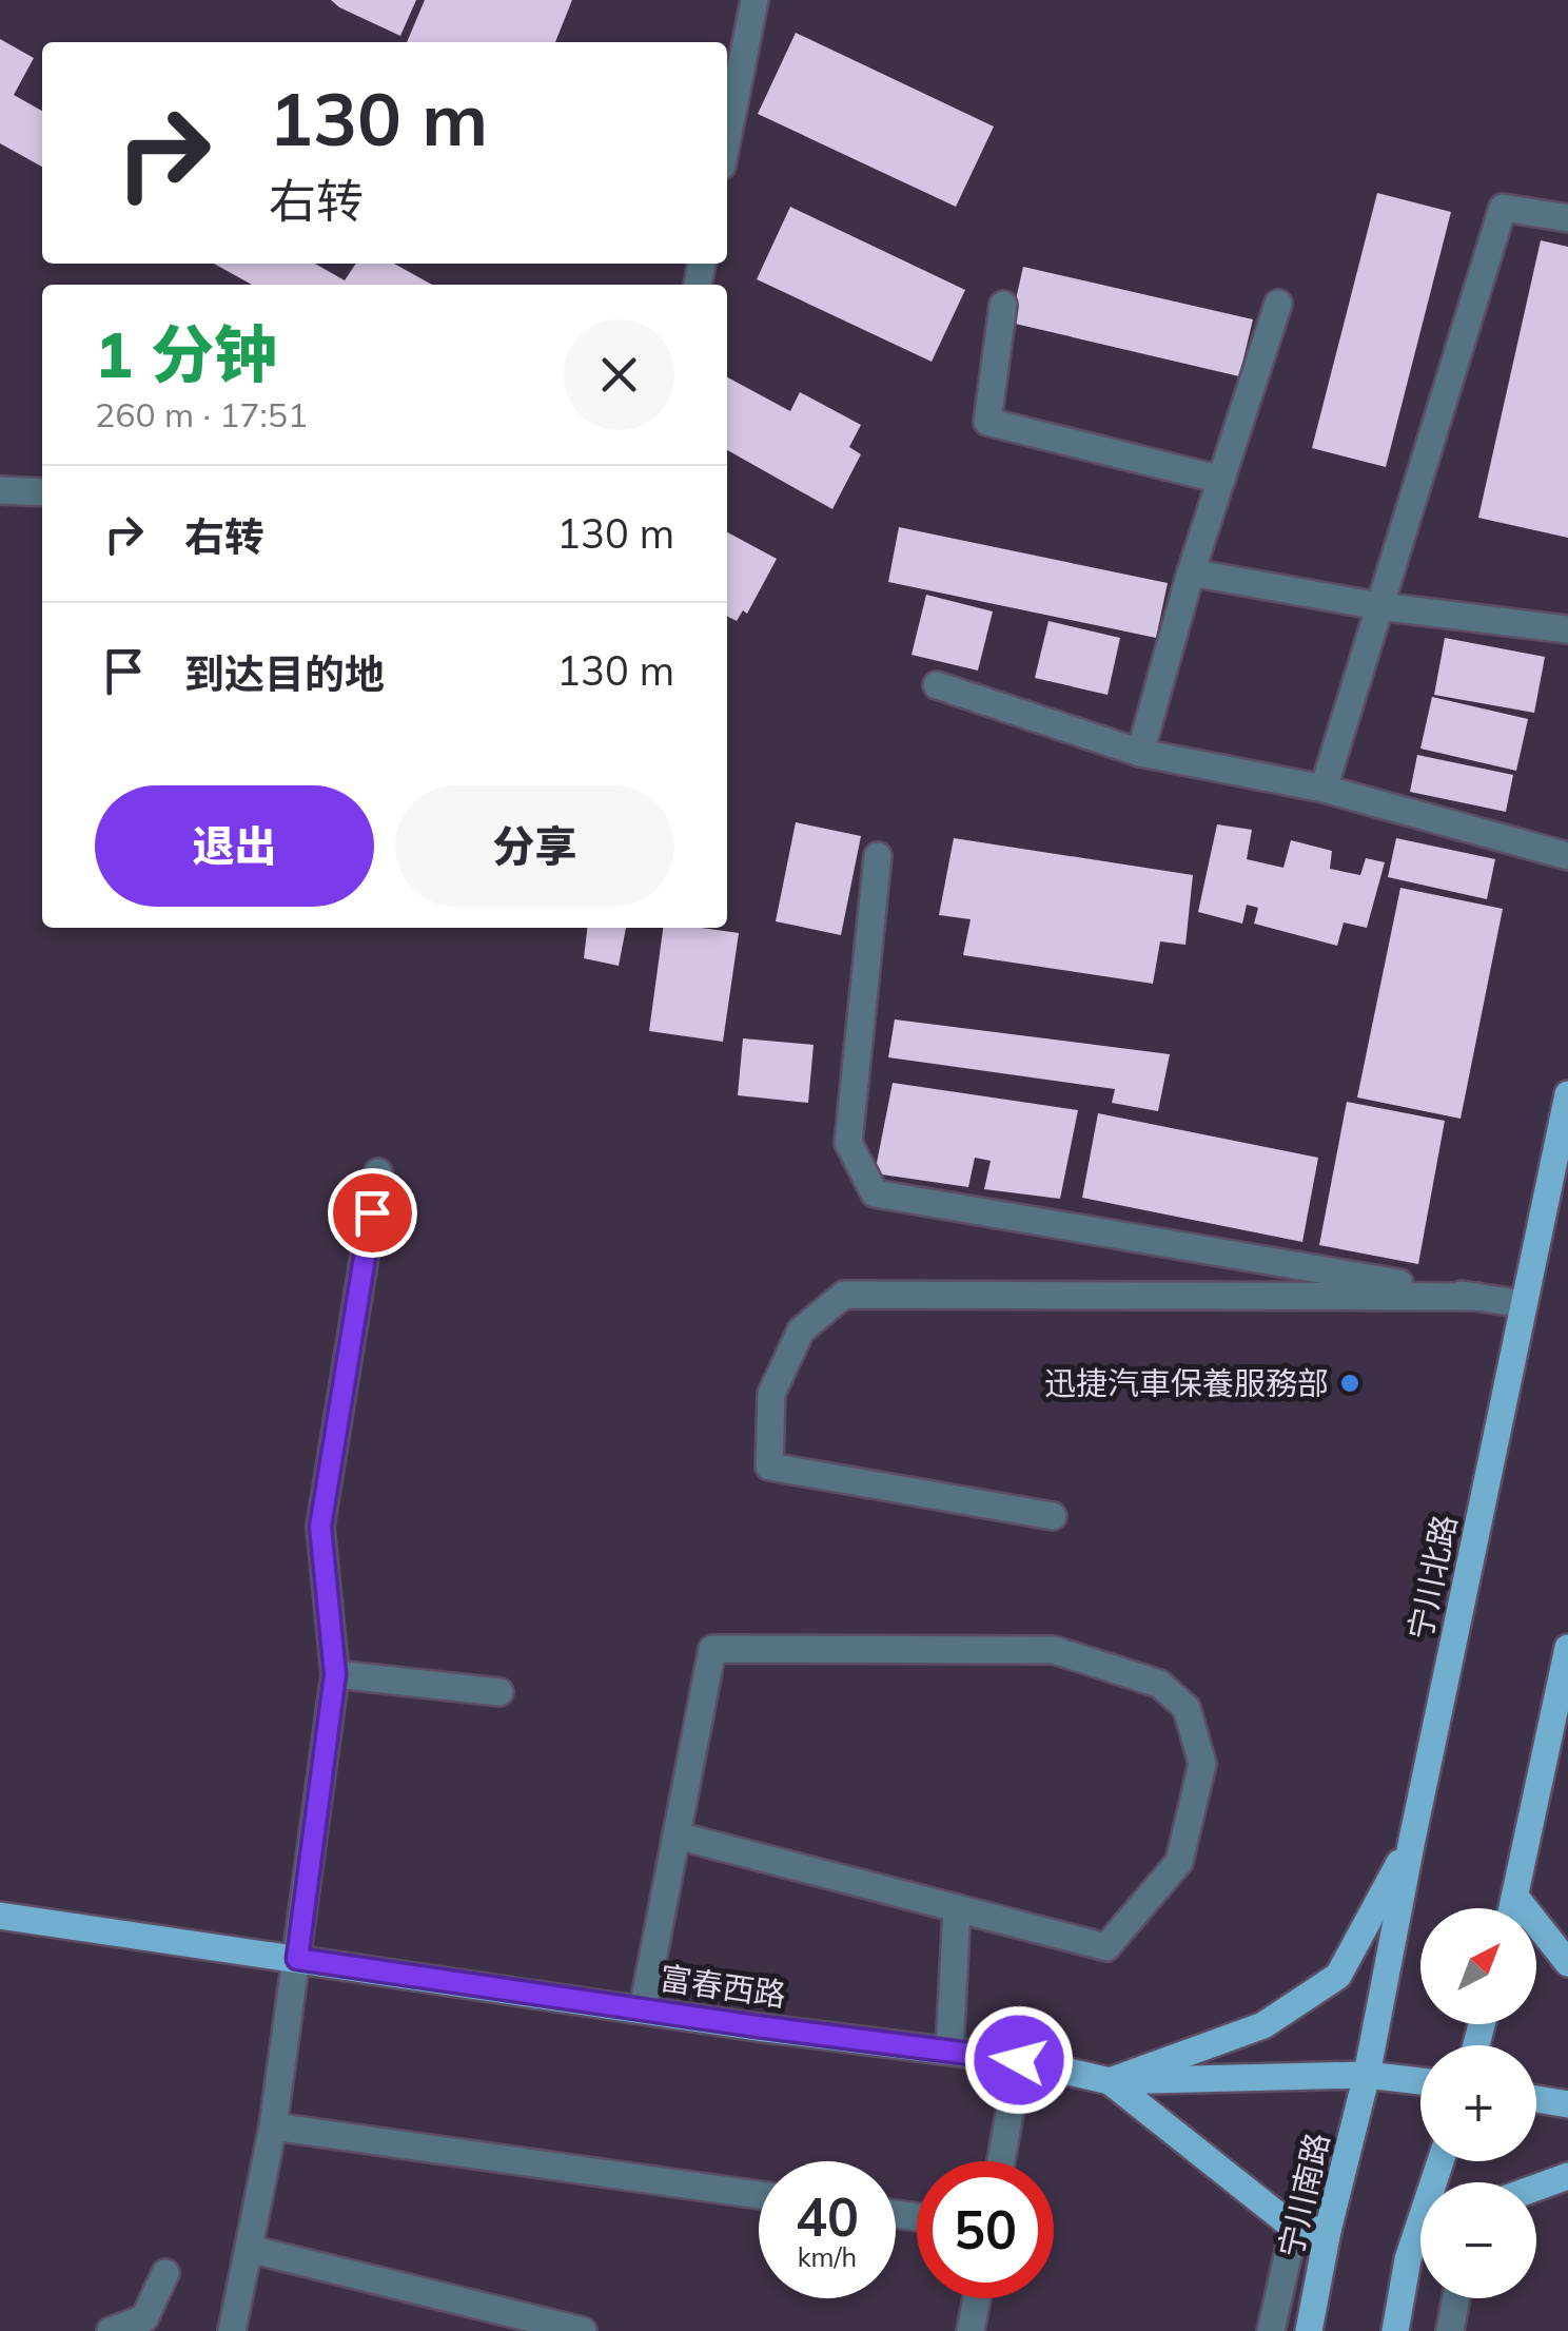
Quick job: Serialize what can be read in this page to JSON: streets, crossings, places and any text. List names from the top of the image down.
{
  "streets": {
    "main road": ["宁川北路", "富春西路", "宁川南路"]
  },
  "crossings": [
    ["宁川北路", "富春西路"],
    ["宁川北路", "宁川南路"],
    ["富春西路", "宁川南路"]
  ],
  "places": ["迅捷汽車保養服務部"],
  "north": "top right",
  "page": {
    "turn": ["130 m", "右转"],
    "heading": ["1 分钟", "260 m · 17:51"],
    "list": [
      {
        "name": "右转",
        "value": "130 m"
      },
      {
        "name": "到达目的地",
        "value": "130 m"
      }
    ],
    "buttons": ["退出", "分享"],
    "map_buttons": ["+", "−"],
    "speed": "40 km/h",
    "limit": "50"
  }
}
